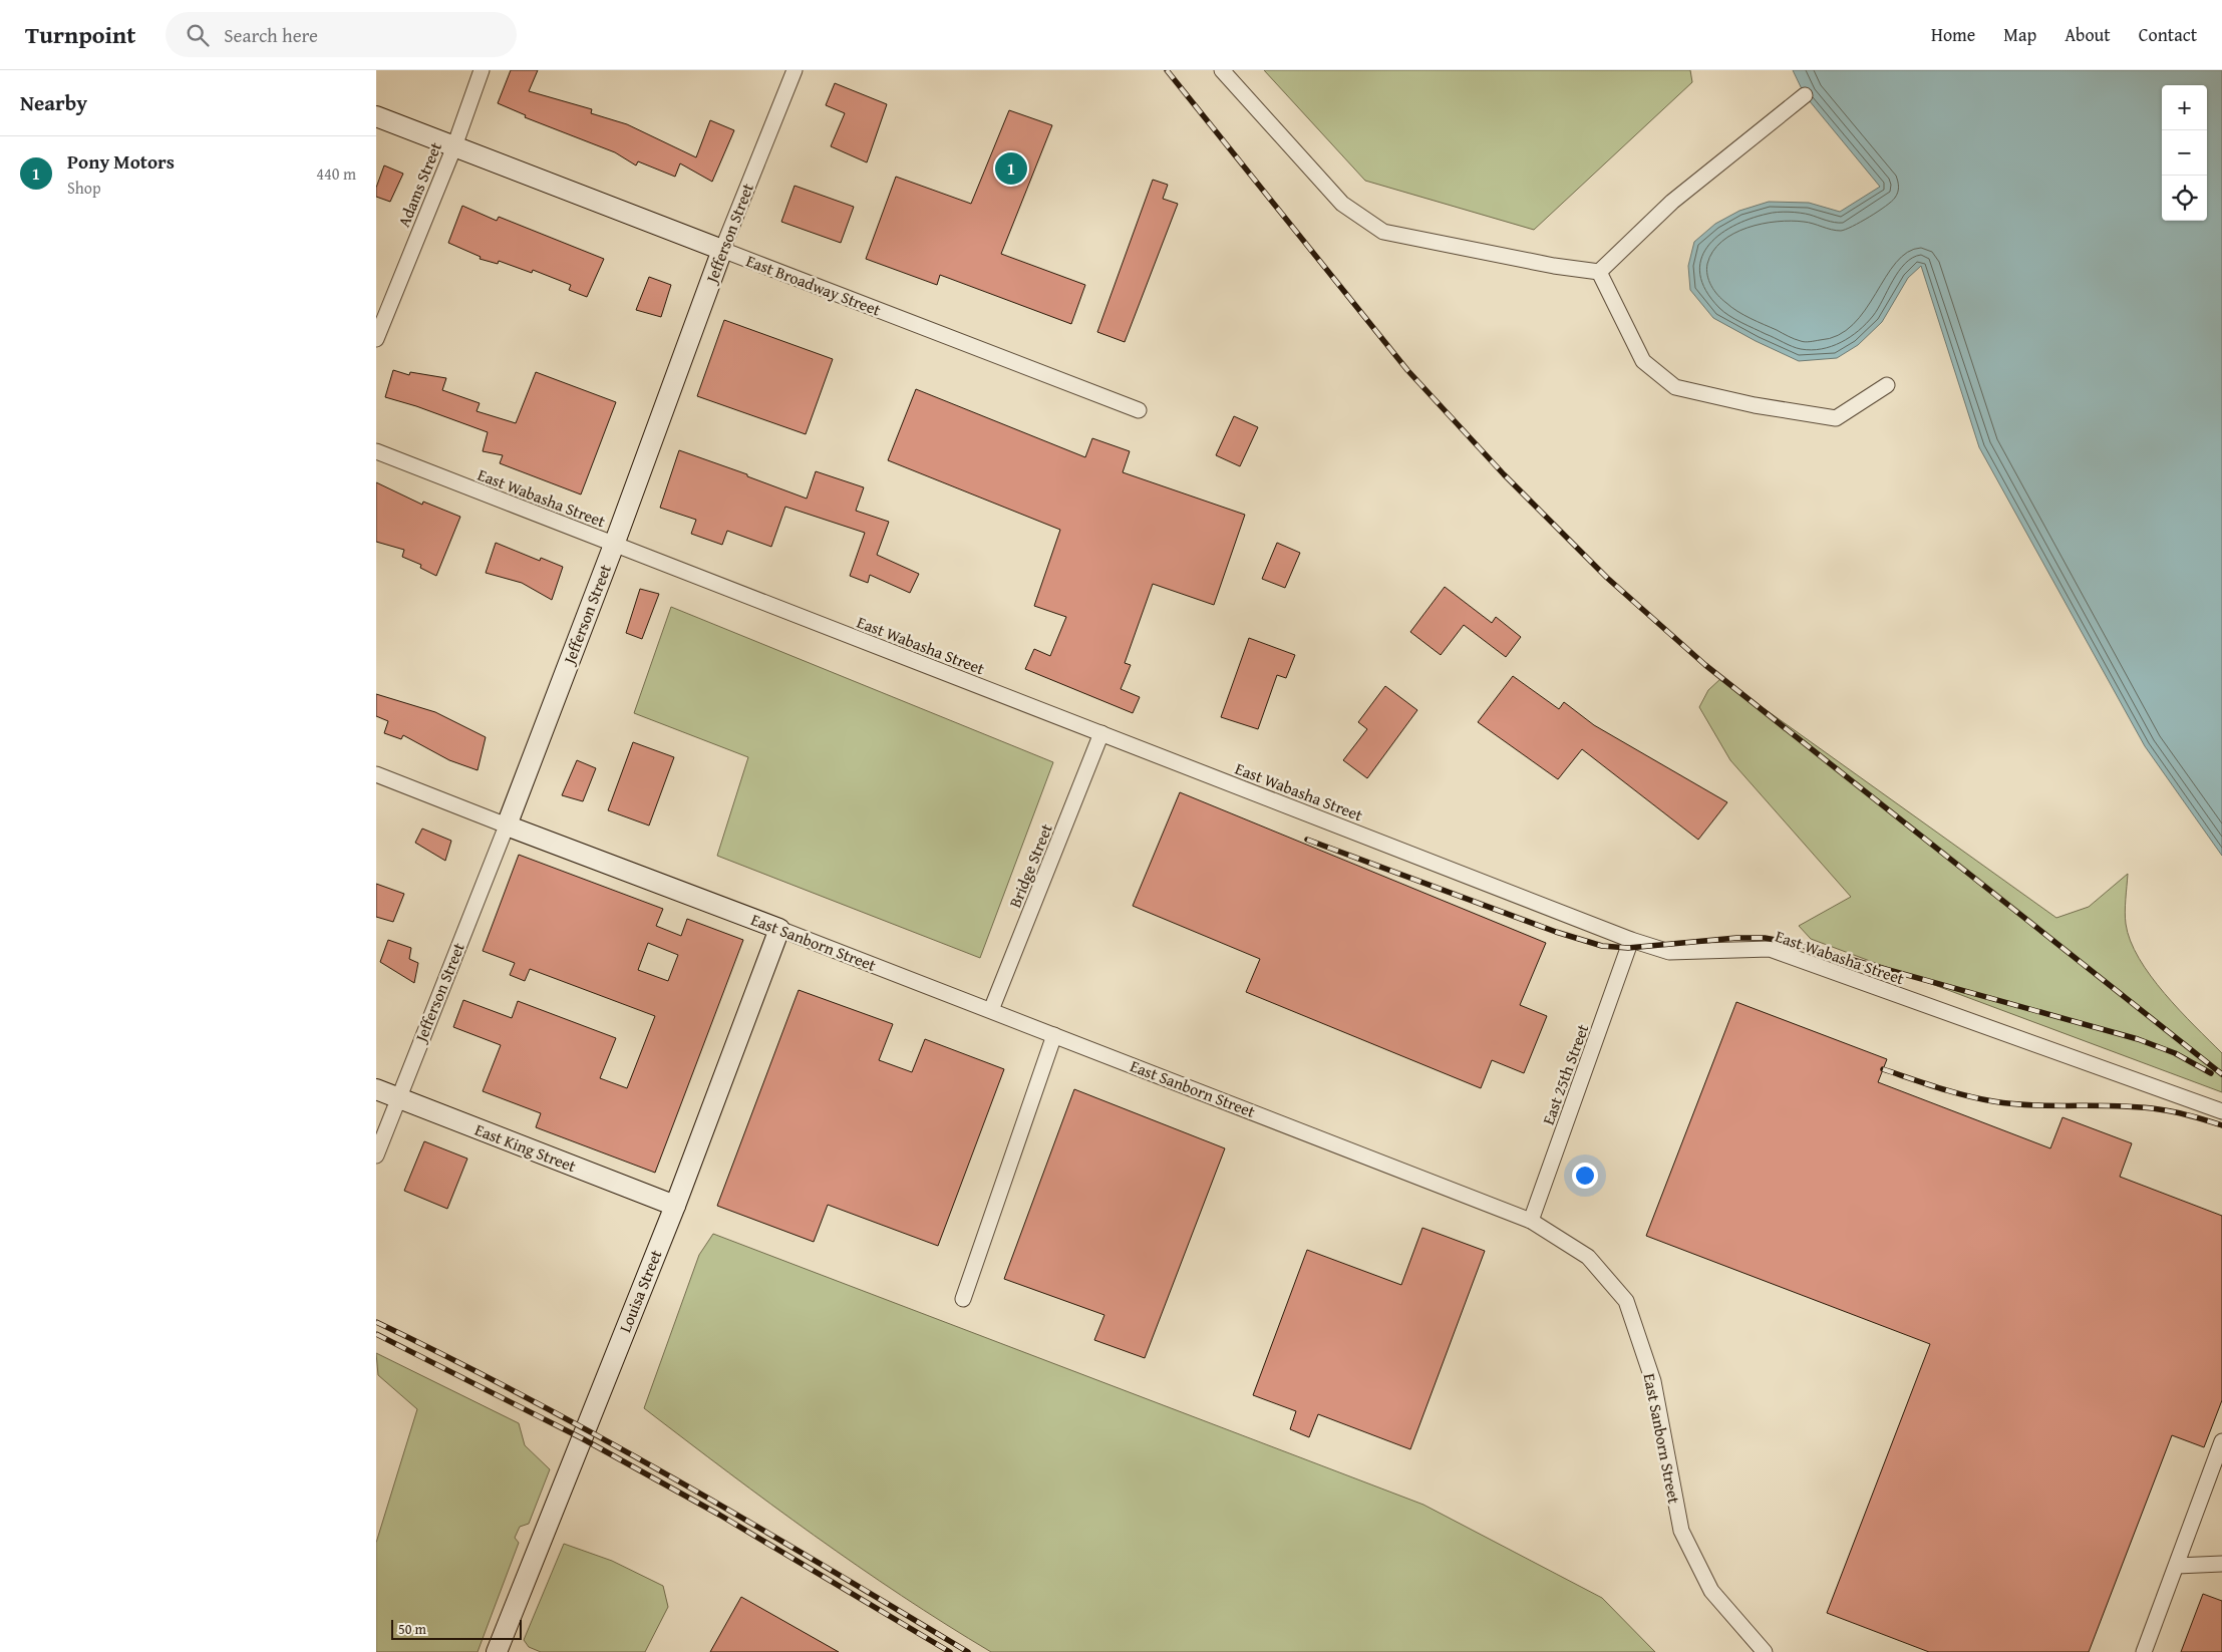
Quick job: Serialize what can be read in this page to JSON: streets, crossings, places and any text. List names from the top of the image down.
{
  "streets": {
    "street": [
      "Adams Street",
      "Jefferson Street",
      "East Broadway Street",
      "East Wabasha Street",
      "Bridge Street",
      "East Sanborn Street",
      "East 25th Street",
      "East King Street",
      "Louisa Street"
    ]
  },
  "crossings": [
    ["Adams Street", "East Broadway Street"],
    ["Jefferson Street", "East Broadway Street"],
    ["Jefferson Street", "East Wabasha Street"],
    ["Jefferson Street", "East Sanborn Street"],
    ["Jefferson Street", "East King Street"],
    ["East Wabasha Street", "Bridge Street"],
    ["East Wabasha Street", "East 25th Street"],
    ["Bridge Street", "East Sanborn Street"],
    ["East Sanborn Street", "East 25th Street"],
    ["East Sanborn Street", "Louisa Street"],
    ["East King Street", "Louisa Street"]
  ],
  "scale_bar": "50 m",
  "page": {
    "header": "Turnpoint",
    "search": "Search here",
    "nav": [
      "Home",
      "Map",
      "About",
      "Contact"
    ],
    "heading": "Nearby",
    "map_buttons": ["+", "−"],
    "list": [
      {
        "mark": "1",
        "name": "Pony Motors",
        "note": "Shop",
        "value": "440 m"
      }
    ],
    "pins": "1",
    "scale": "50 m"
  }
}
